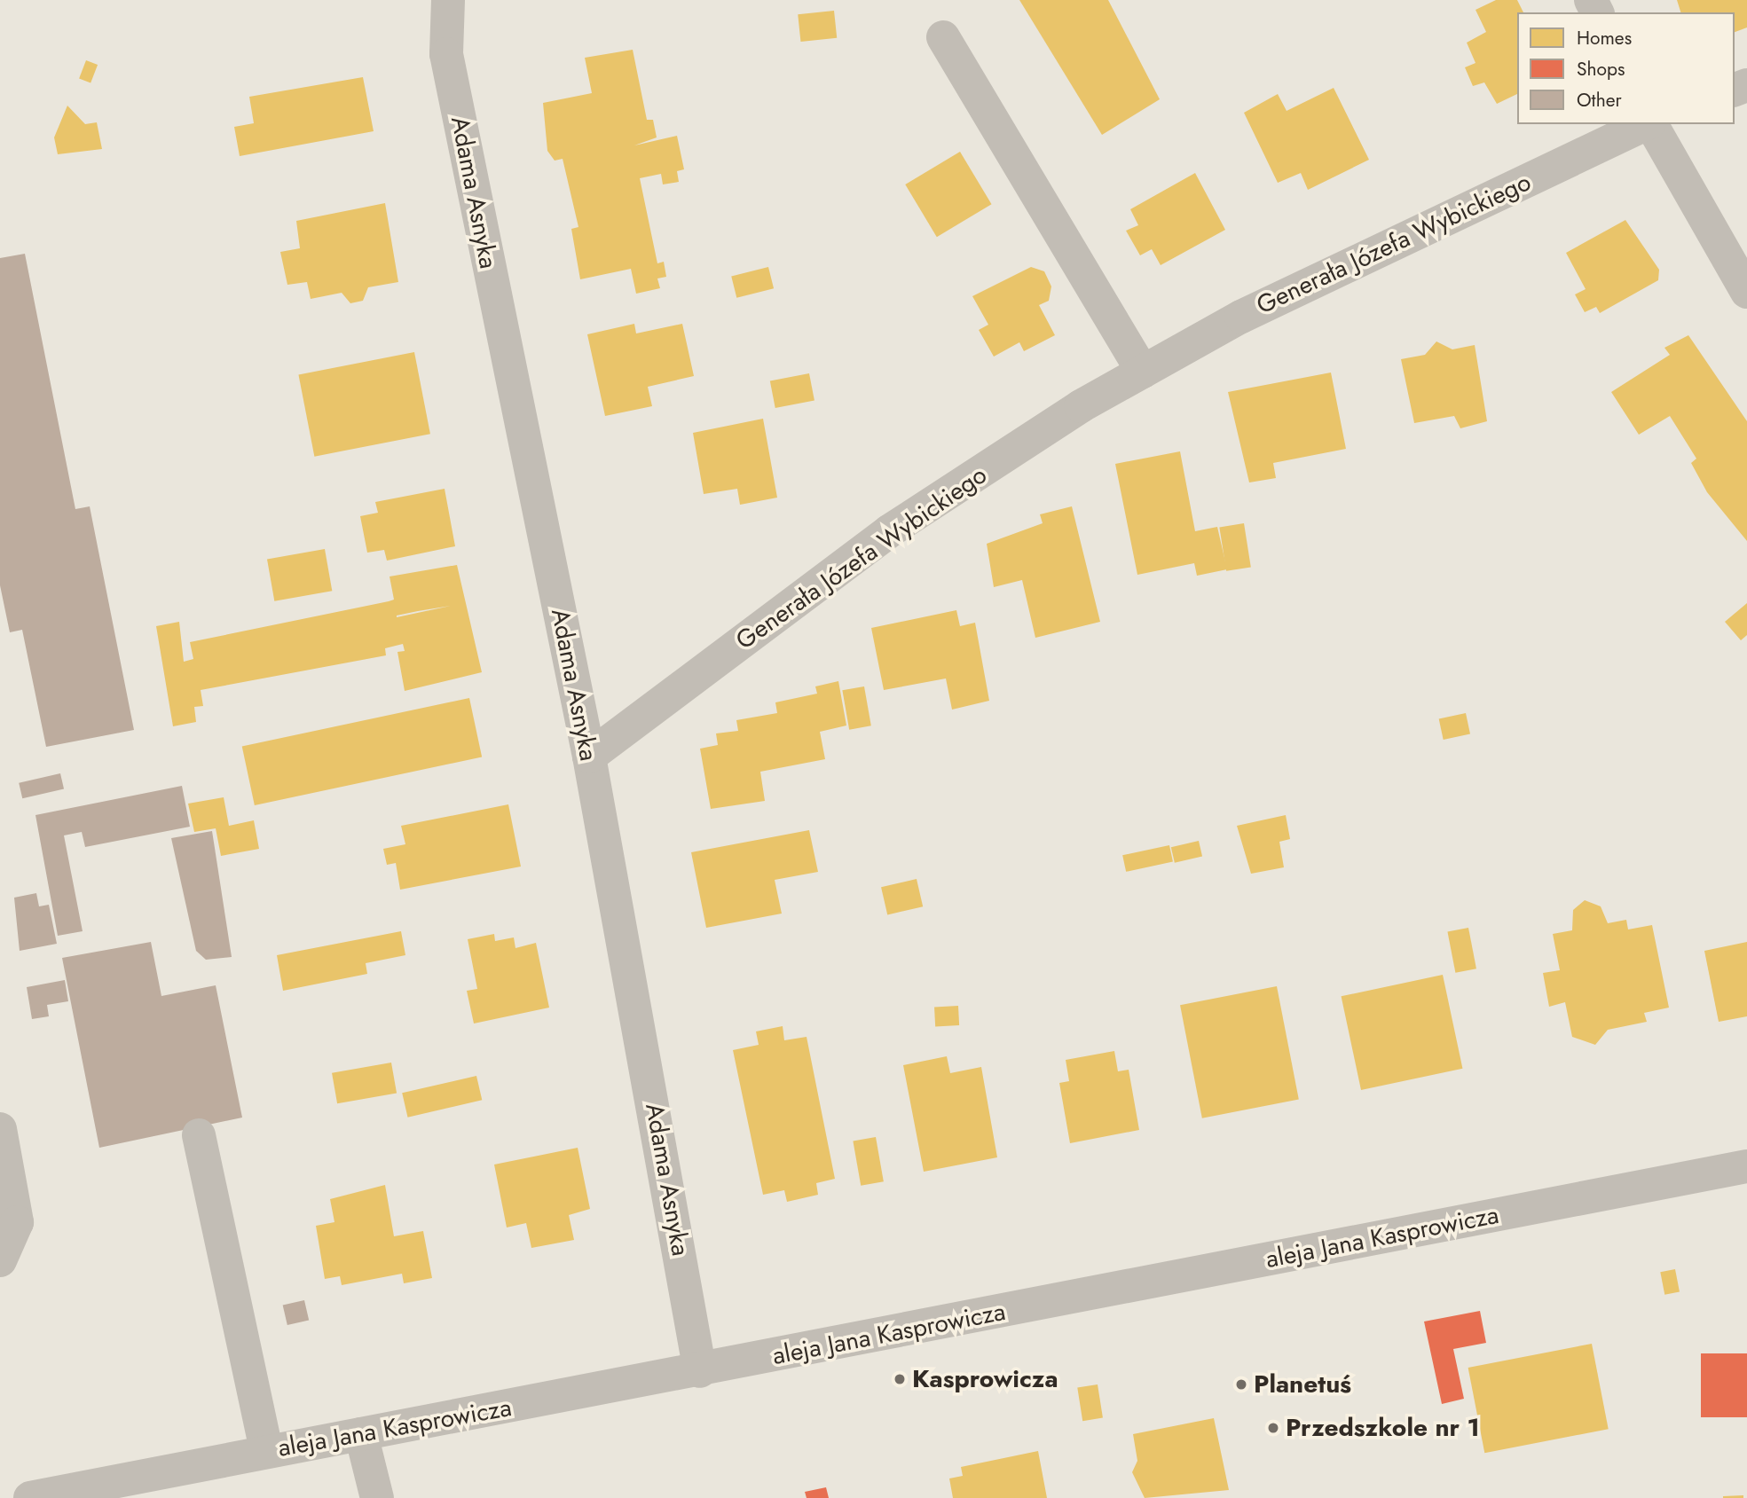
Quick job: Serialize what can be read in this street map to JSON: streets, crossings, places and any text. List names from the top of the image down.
{
  "streets": {
    "street": ["Adama Asnyka", "Generała Józefa Wybickiego", "aleja Jana Kasprowicza"]
  },
  "crossings": [
    ["Adama Asnyka", "Generała Józefa Wybickiego"],
    ["Adama Asnyka", "aleja Jana Kasprowicza"]
  ],
  "places": ["Kasprowicza", "Planetuś", "Przedszkole nr 1"],
  "legend": ["Homes", "Shops", "Other"]
}
